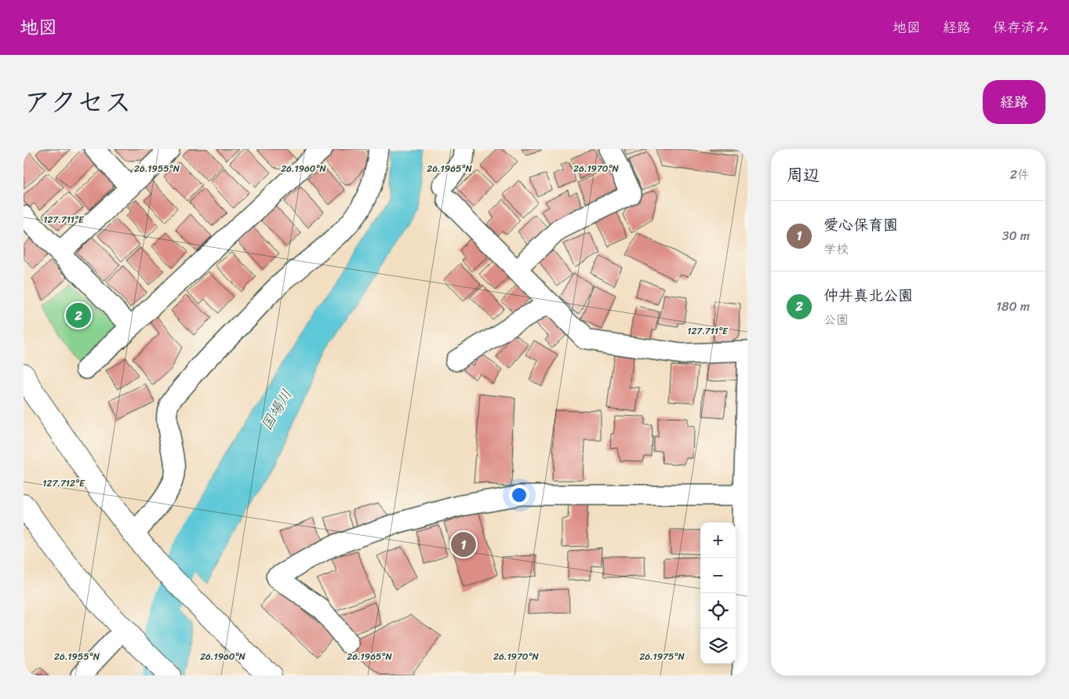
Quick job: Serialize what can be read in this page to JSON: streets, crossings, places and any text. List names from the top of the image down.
{
  "water": ["国場川"],
  "page": {
    "header": "地図",
    "nav": ["地図", "経路", "保存済み"],
    "title": "アクセス",
    "buttons": "経路",
    "heading": ["周辺", "2件"],
    "list": [
      {
        "mark": "1",
        "name": "愛心保育園",
        "note": "学校",
        "value": "30 m"
      },
      {
        "mark": "2",
        "name": "仲井真北公園",
        "note": "公園",
        "value": "180 m"
      }
    ],
    "pins": ["2", "1"],
    "map_buttons": ["+", "−"]
  },
  "coordinates": [
    "26.1955°N",
    "26.1960°N",
    "26.1965°N",
    "26.1970°N",
    "127.711°E",
    "127.712°E",
    "26.1975°N"
  ]
}
